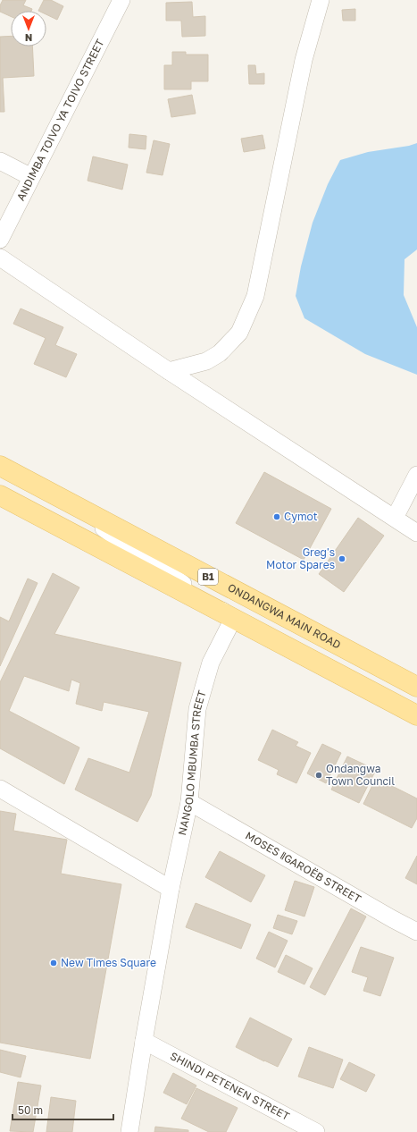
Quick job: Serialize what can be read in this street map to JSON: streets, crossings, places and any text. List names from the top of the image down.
{
  "streets": {
    "main road": ["B1", "ONDANGWA MAIN ROAD"],
    "street": [
      "ANDIMBA TOIVO YA TOIVO STREET",
      "NANGOLO MBUMBA STREET",
      "MOSES ǁGAROËB STREET",
      "SHINDI PETENEN STREET"
    ]
  },
  "crossings": [
    ["B1", "NANGOLO MBUMBA STREET"],
    ["NANGOLO MBUMBA STREET", "MOSES ǁGAROËB STREET"],
    ["NANGOLO MBUMBA STREET", "SHINDI PETENEN STREET"]
  ],
  "places": [
    "Cymot",
    "Greg's Motor Spares",
    "Ondangwa Town Council",
    "New Times Square"
  ],
  "scale_bar": "50 m",
  "north": "bottom"
}
